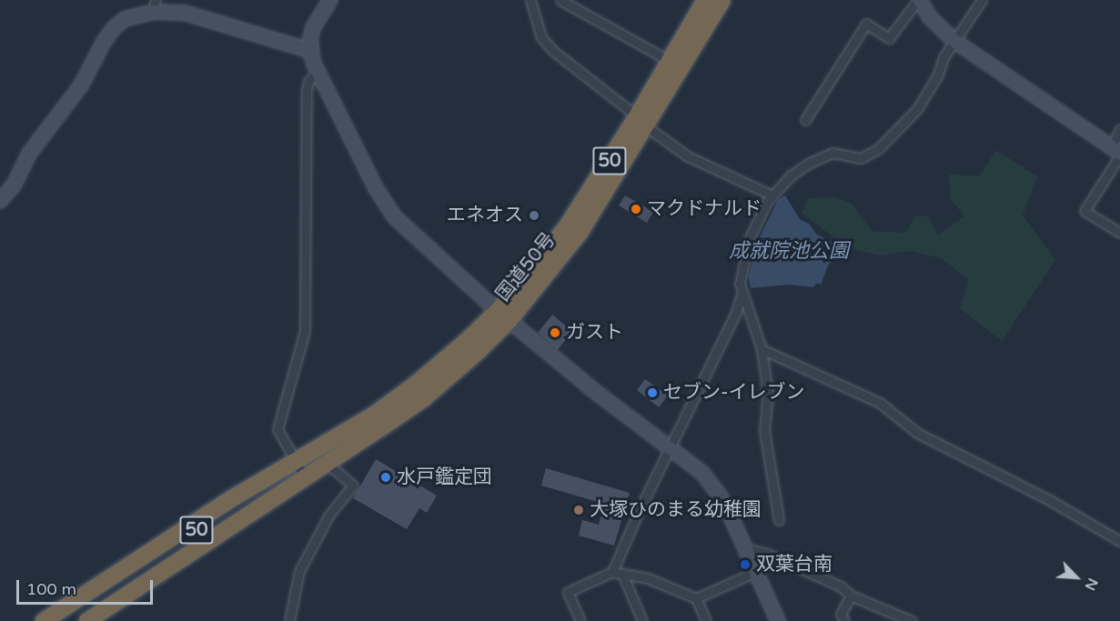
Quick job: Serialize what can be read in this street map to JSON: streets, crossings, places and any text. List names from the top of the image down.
{
  "streets": {
    "highway": ["50", "国道50号"]
  },
  "crossings": [
    ["50", "国道50号"]
  ],
  "water": ["成就院池公園"],
  "places": [
    "マクドナルド",
    "エネオス",
    "ガスト",
    "セブン-イレブン",
    "水戸鑑定団",
    "大塚ひのまる幼稚園",
    "双葉台南"
  ],
  "scale_bar": "100 m",
  "north": "bottom right"
}
